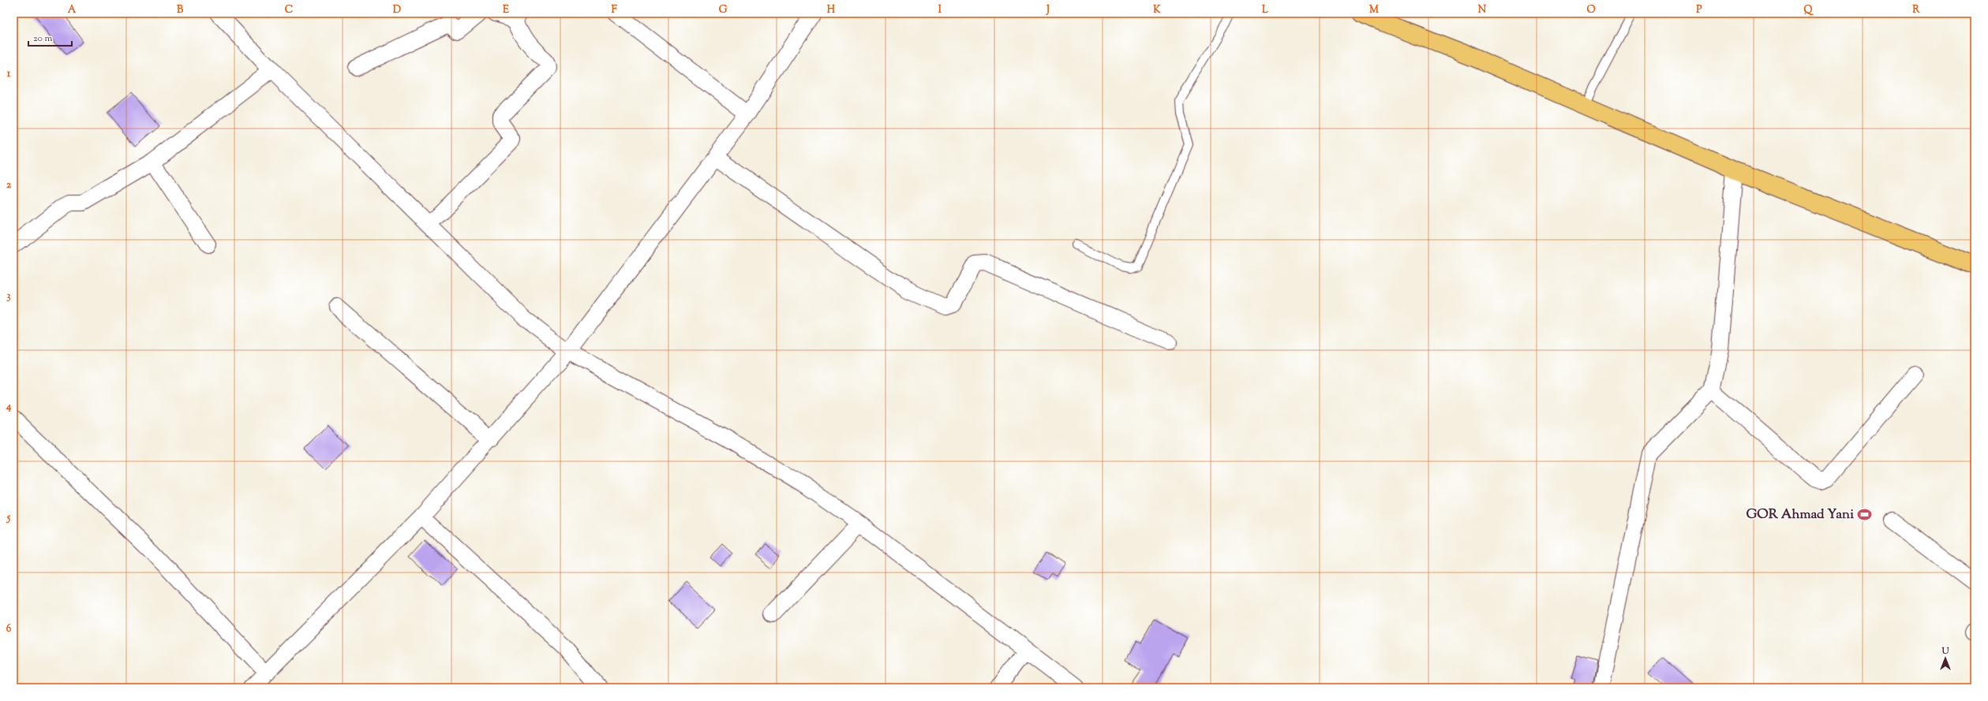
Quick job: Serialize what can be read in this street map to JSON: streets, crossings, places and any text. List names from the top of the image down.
{
  "places": {
    "sports": ["GOR Ahmad Yani"]
  },
  "scale_bar": "20 m",
  "north": "top",
  "grid": {
    "columns": [
      "A",
      "B",
      "C",
      "D",
      "E",
      "F",
      "G",
      "H",
      "I",
      "J",
      "K",
      "L",
      "M",
      "N",
      "O",
      "P",
      "Q",
      "R"
    ],
    "rows": [
      "1",
      "2",
      "3",
      "4",
      "5",
      "6"
    ]
  }
}
